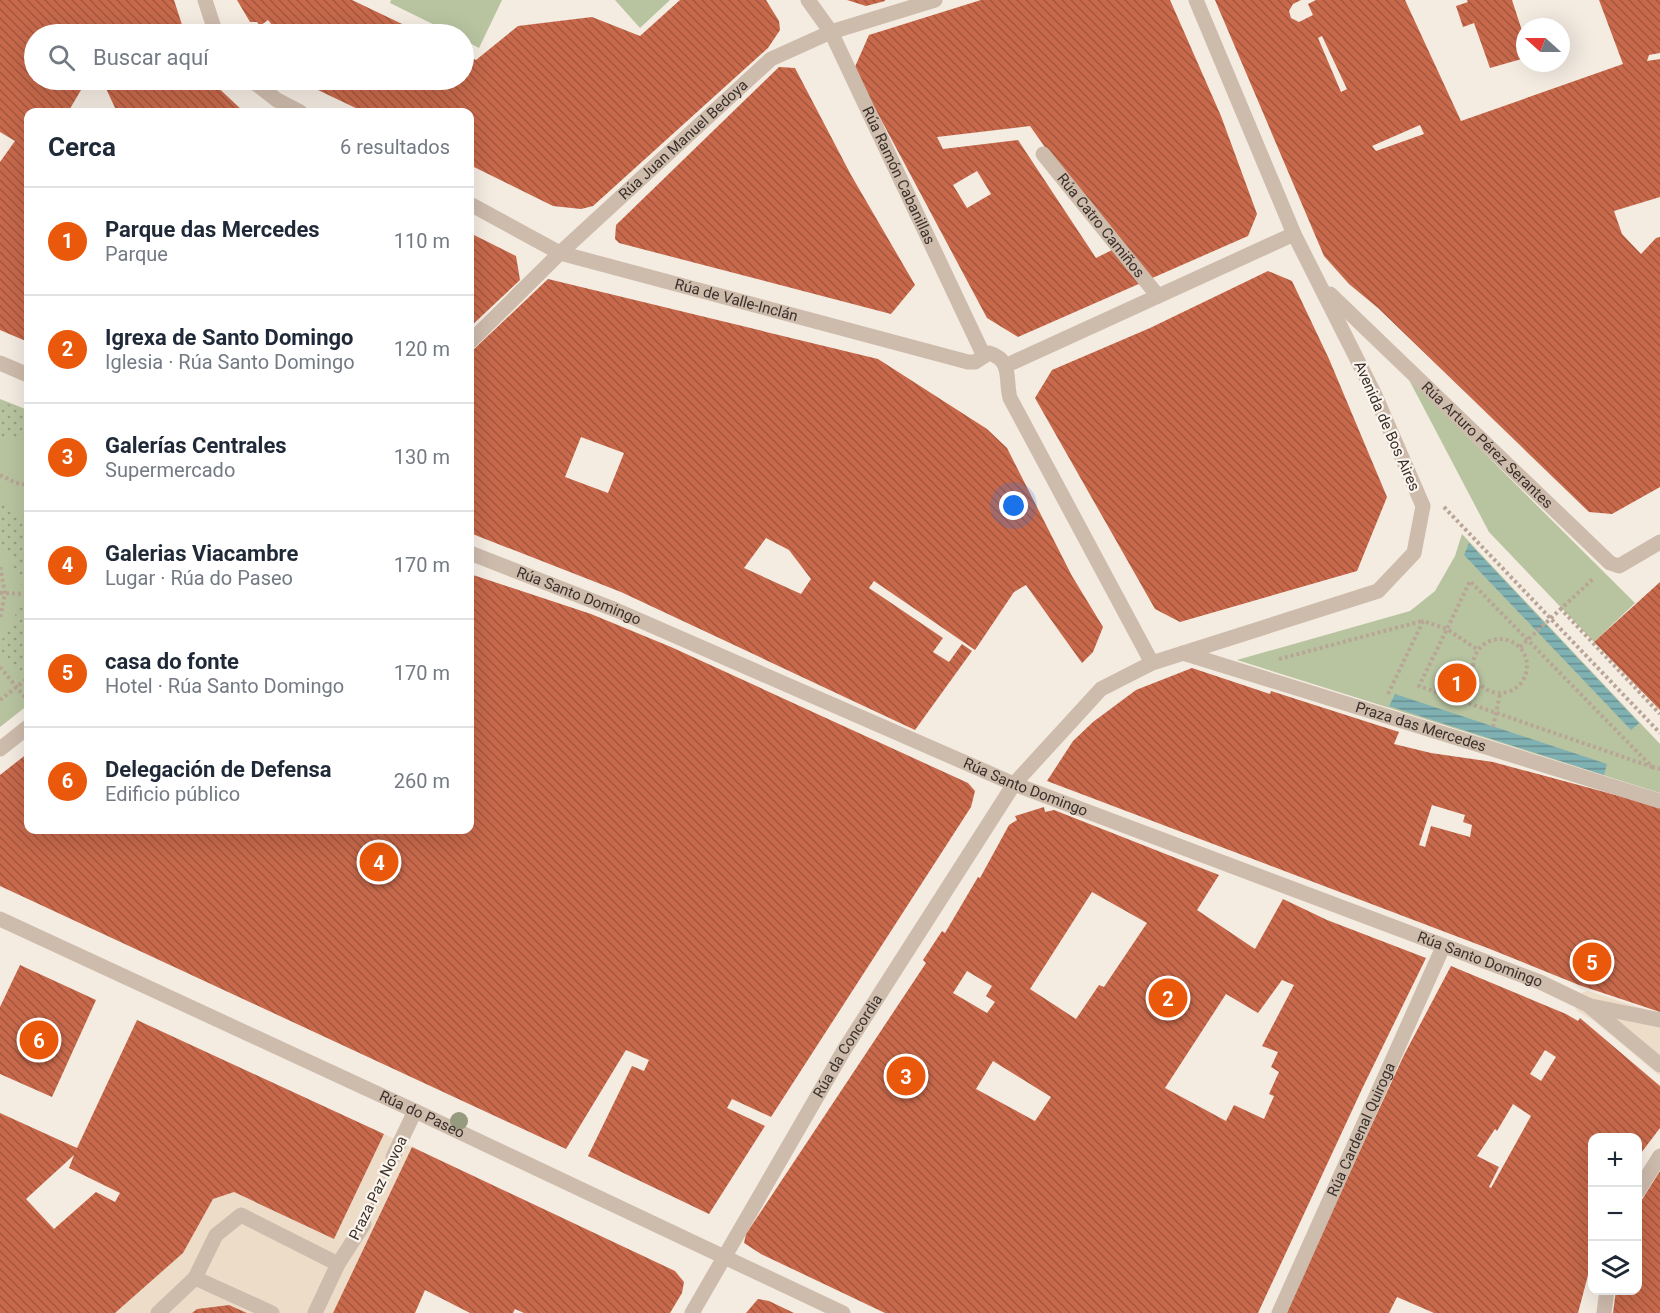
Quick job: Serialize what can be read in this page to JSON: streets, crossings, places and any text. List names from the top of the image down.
{
  "streets": {
    "street": [
      "Rúa Juan Manuel Bedoya",
      "Rúa Ramón Cabanillas",
      "Rúa Catro Camiños",
      "Rúa de Valle-Inclán",
      "Avenida de Bos Aires",
      "Rúa Arturo Pérez Serantes",
      "Rúa Santo Domingo",
      "Praza das Mercedes",
      "Rúa da Concordia",
      "Rúa do Paseo",
      "Rúa Cardenal Quiroga",
      "Praza Paz Novoa"
    ]
  },
  "crossings": [
    ["Rúa Juan Manuel Bedoya", "Rúa Ramón Cabanillas"],
    ["Rúa Juan Manuel Bedoya", "Rúa de Valle-Inclán"],
    ["Rúa Ramón Cabanillas", "Rúa de Valle-Inclán"],
    ["Avenida de Bos Aires", "Rúa Arturo Pérez Serantes"],
    ["Avenida de Bos Aires", "Rúa Santo Domingo"],
    ["Avenida de Bos Aires", "Praza das Mercedes"],
    ["Avenida de Bos Aires", "Rúa da Concordia"],
    ["Rúa Santo Domingo", "Rúa da Concordia"],
    ["Rúa Santo Domingo", "Rúa Cardenal Quiroga"],
    ["Rúa da Concordia", "Rúa do Paseo"],
    ["Rúa do Paseo", "Praza Paz Novoa"]
  ],
  "north": "left",
  "page": {
    "search": "Buscar aquí",
    "heading": ["Cerca", "6 resultados"],
    "list": [
      {
        "mark": "1",
        "name": "Parque das Mercedes",
        "note": "Parque",
        "value": "110 m"
      },
      {
        "mark": "2",
        "name": "Igrexa de Santo Domingo",
        "note": "Iglesia · Rúa Santo Domingo",
        "value": "120 m"
      },
      {
        "mark": "3",
        "name": "Galerías Centrales",
        "note": "Supermercado",
        "value": "130 m"
      },
      {
        "mark": "4",
        "name": "Galerias Viacambre",
        "note": "Lugar · Rúa do Paseo",
        "value": "170 m"
      },
      {
        "mark": "5",
        "name": "casa do fonte",
        "note": "Hotel · Rúa Santo Domingo",
        "value": "170 m"
      },
      {
        "mark": "6",
        "name": "Delegación de Defensa",
        "note": "Edificio público",
        "value": "260 m"
      }
    ],
    "pins": [
      "1",
      "4",
      "5",
      "2",
      "6",
      "3"
    ],
    "map_buttons": ["+", "−"]
  }
}
